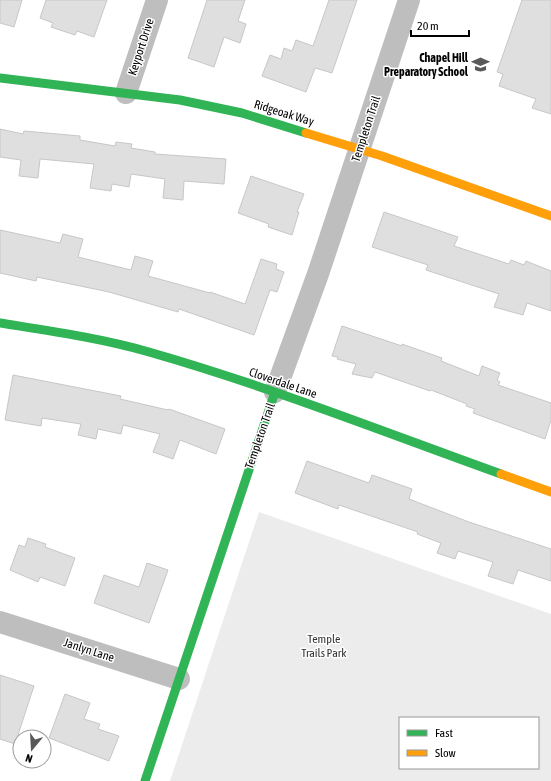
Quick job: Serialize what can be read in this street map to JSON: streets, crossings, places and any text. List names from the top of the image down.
{
  "streets": {
    "street": [
      "Keyport Drive",
      "Ridgeoak Way",
      "Templeton Trail",
      "Cloverdale Lane",
      "Janlyn Lane"
    ]
  },
  "crossings": [
    ["Keyport Drive", "Ridgeoak Way"],
    ["Ridgeoak Way", "Templeton Trail"],
    ["Templeton Trail", "Cloverdale Lane"],
    ["Templeton Trail", "Janlyn Lane"]
  ],
  "parks": ["Temple Trails Park"],
  "places": {
    "school or university": ["Chapel Hill Preparatory School"]
  },
  "legend": ["Fast", "Slow"],
  "scale_bar": "20 m",
  "north": "bottom"
}
